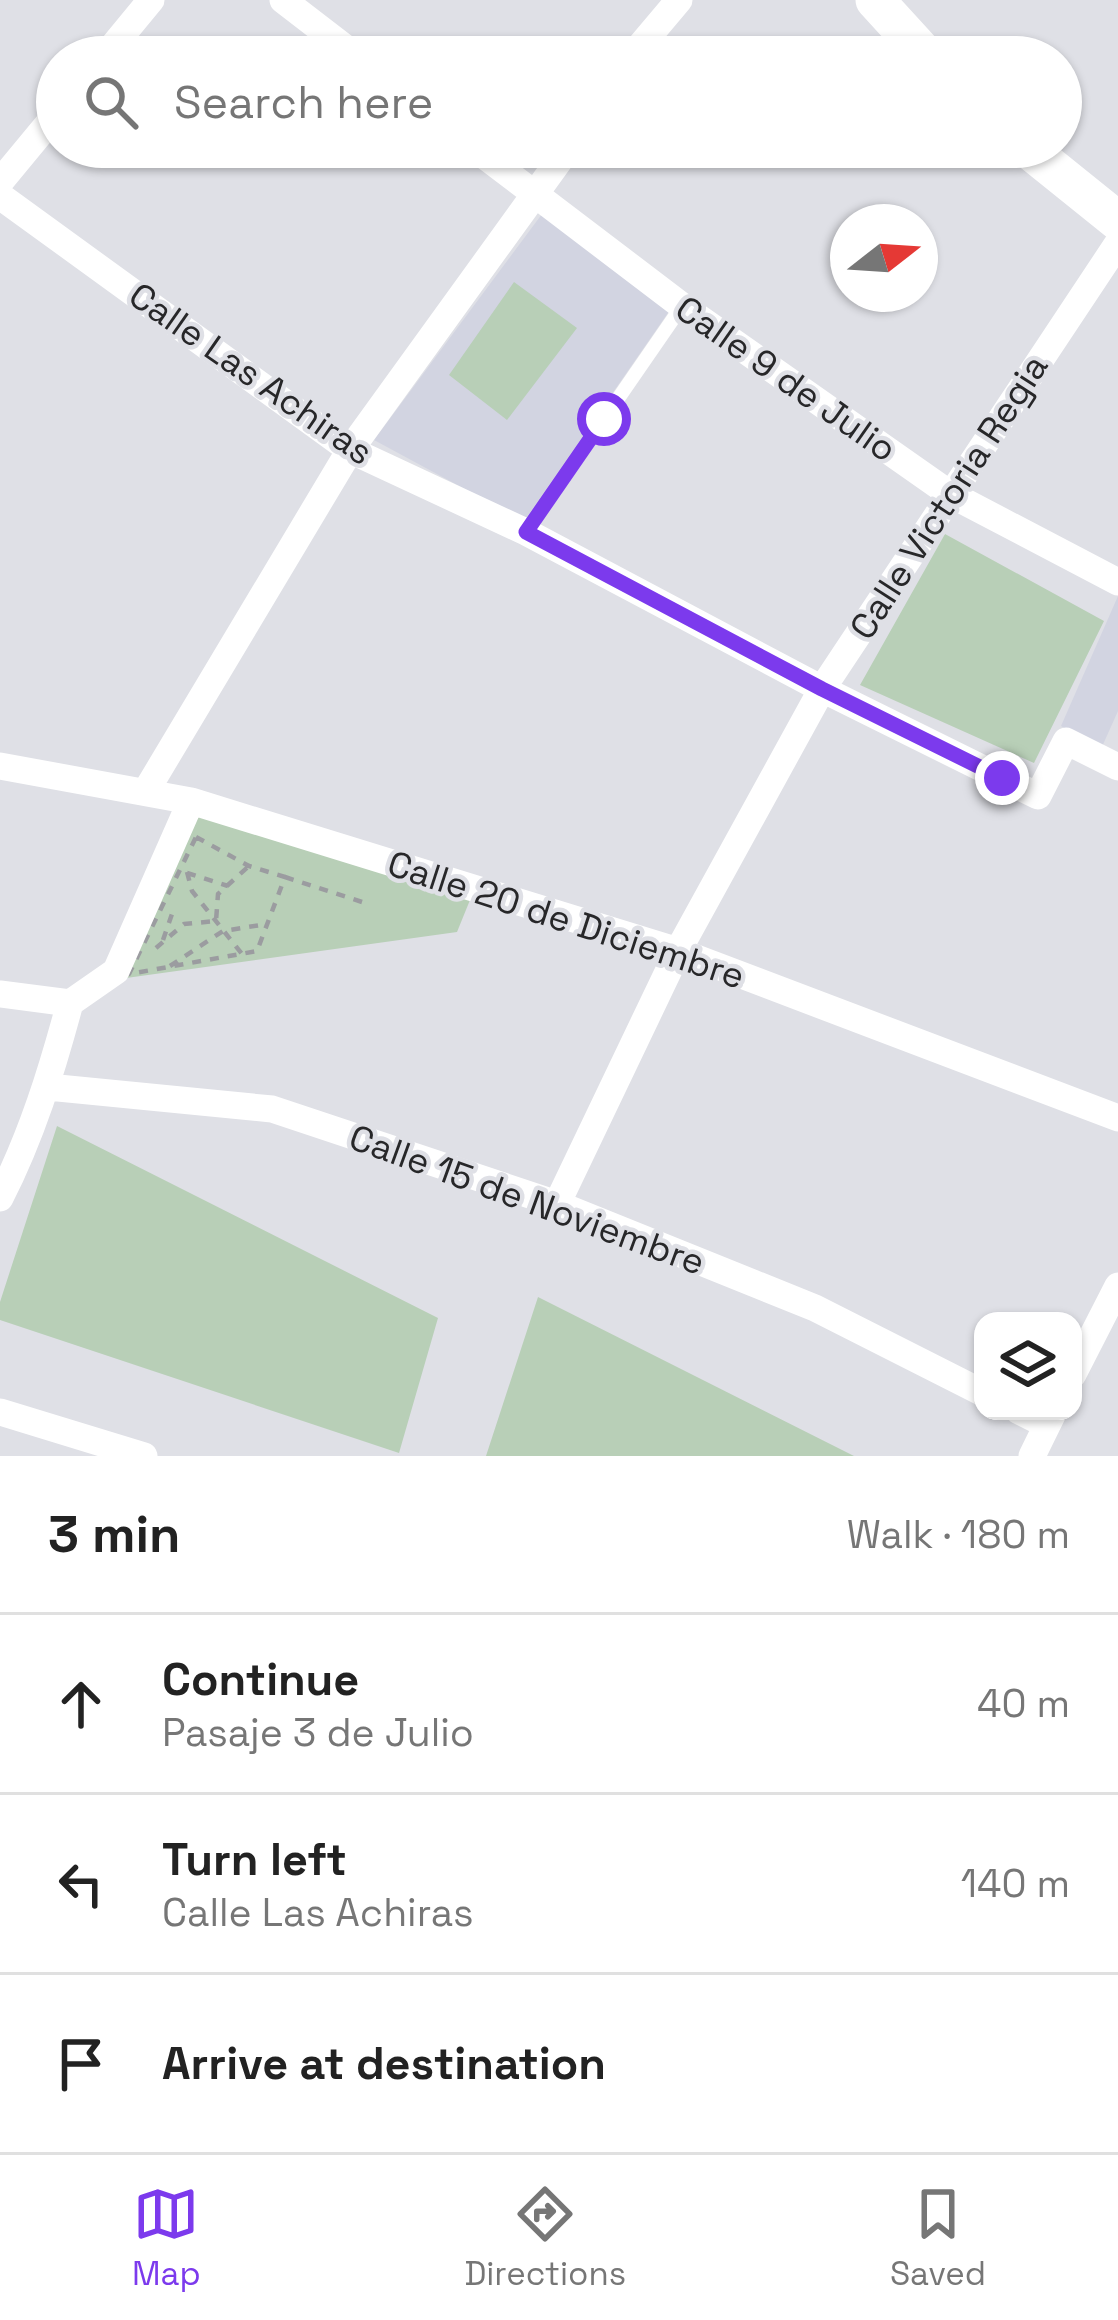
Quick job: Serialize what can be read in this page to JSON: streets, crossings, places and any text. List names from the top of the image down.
{
  "streets": {
    "street": [
      "Calle Las Achiras",
      "Calle 9 de Julio",
      "Calle Victoria Regia",
      "Calle 20 de Diciembre",
      "Calle 15 de Noviembre"
    ]
  },
  "crossings": [
    ["Calle Las Achiras", "Calle Victoria Regia"],
    ["Calle 9 de Julio", "Calle Victoria Regia"],
    ["Calle Victoria Regia", "Calle 20 de Diciembre"],
    ["Calle Victoria Regia", "Calle 15 de Noviembre"]
  ],
  "north": "right",
  "page": {
    "search": "Search here",
    "heading": ["3 min", "Walk · 180 m"],
    "list": [
      ["Continue", "Pasaje 3 de Julio", "40 m"],
      ["Turn left", "Calle Las Achiras", "140 m"],
      "Arrive at destination"
    ],
    "nav": ["Map", "Directions", "Saved"]
  }
}
